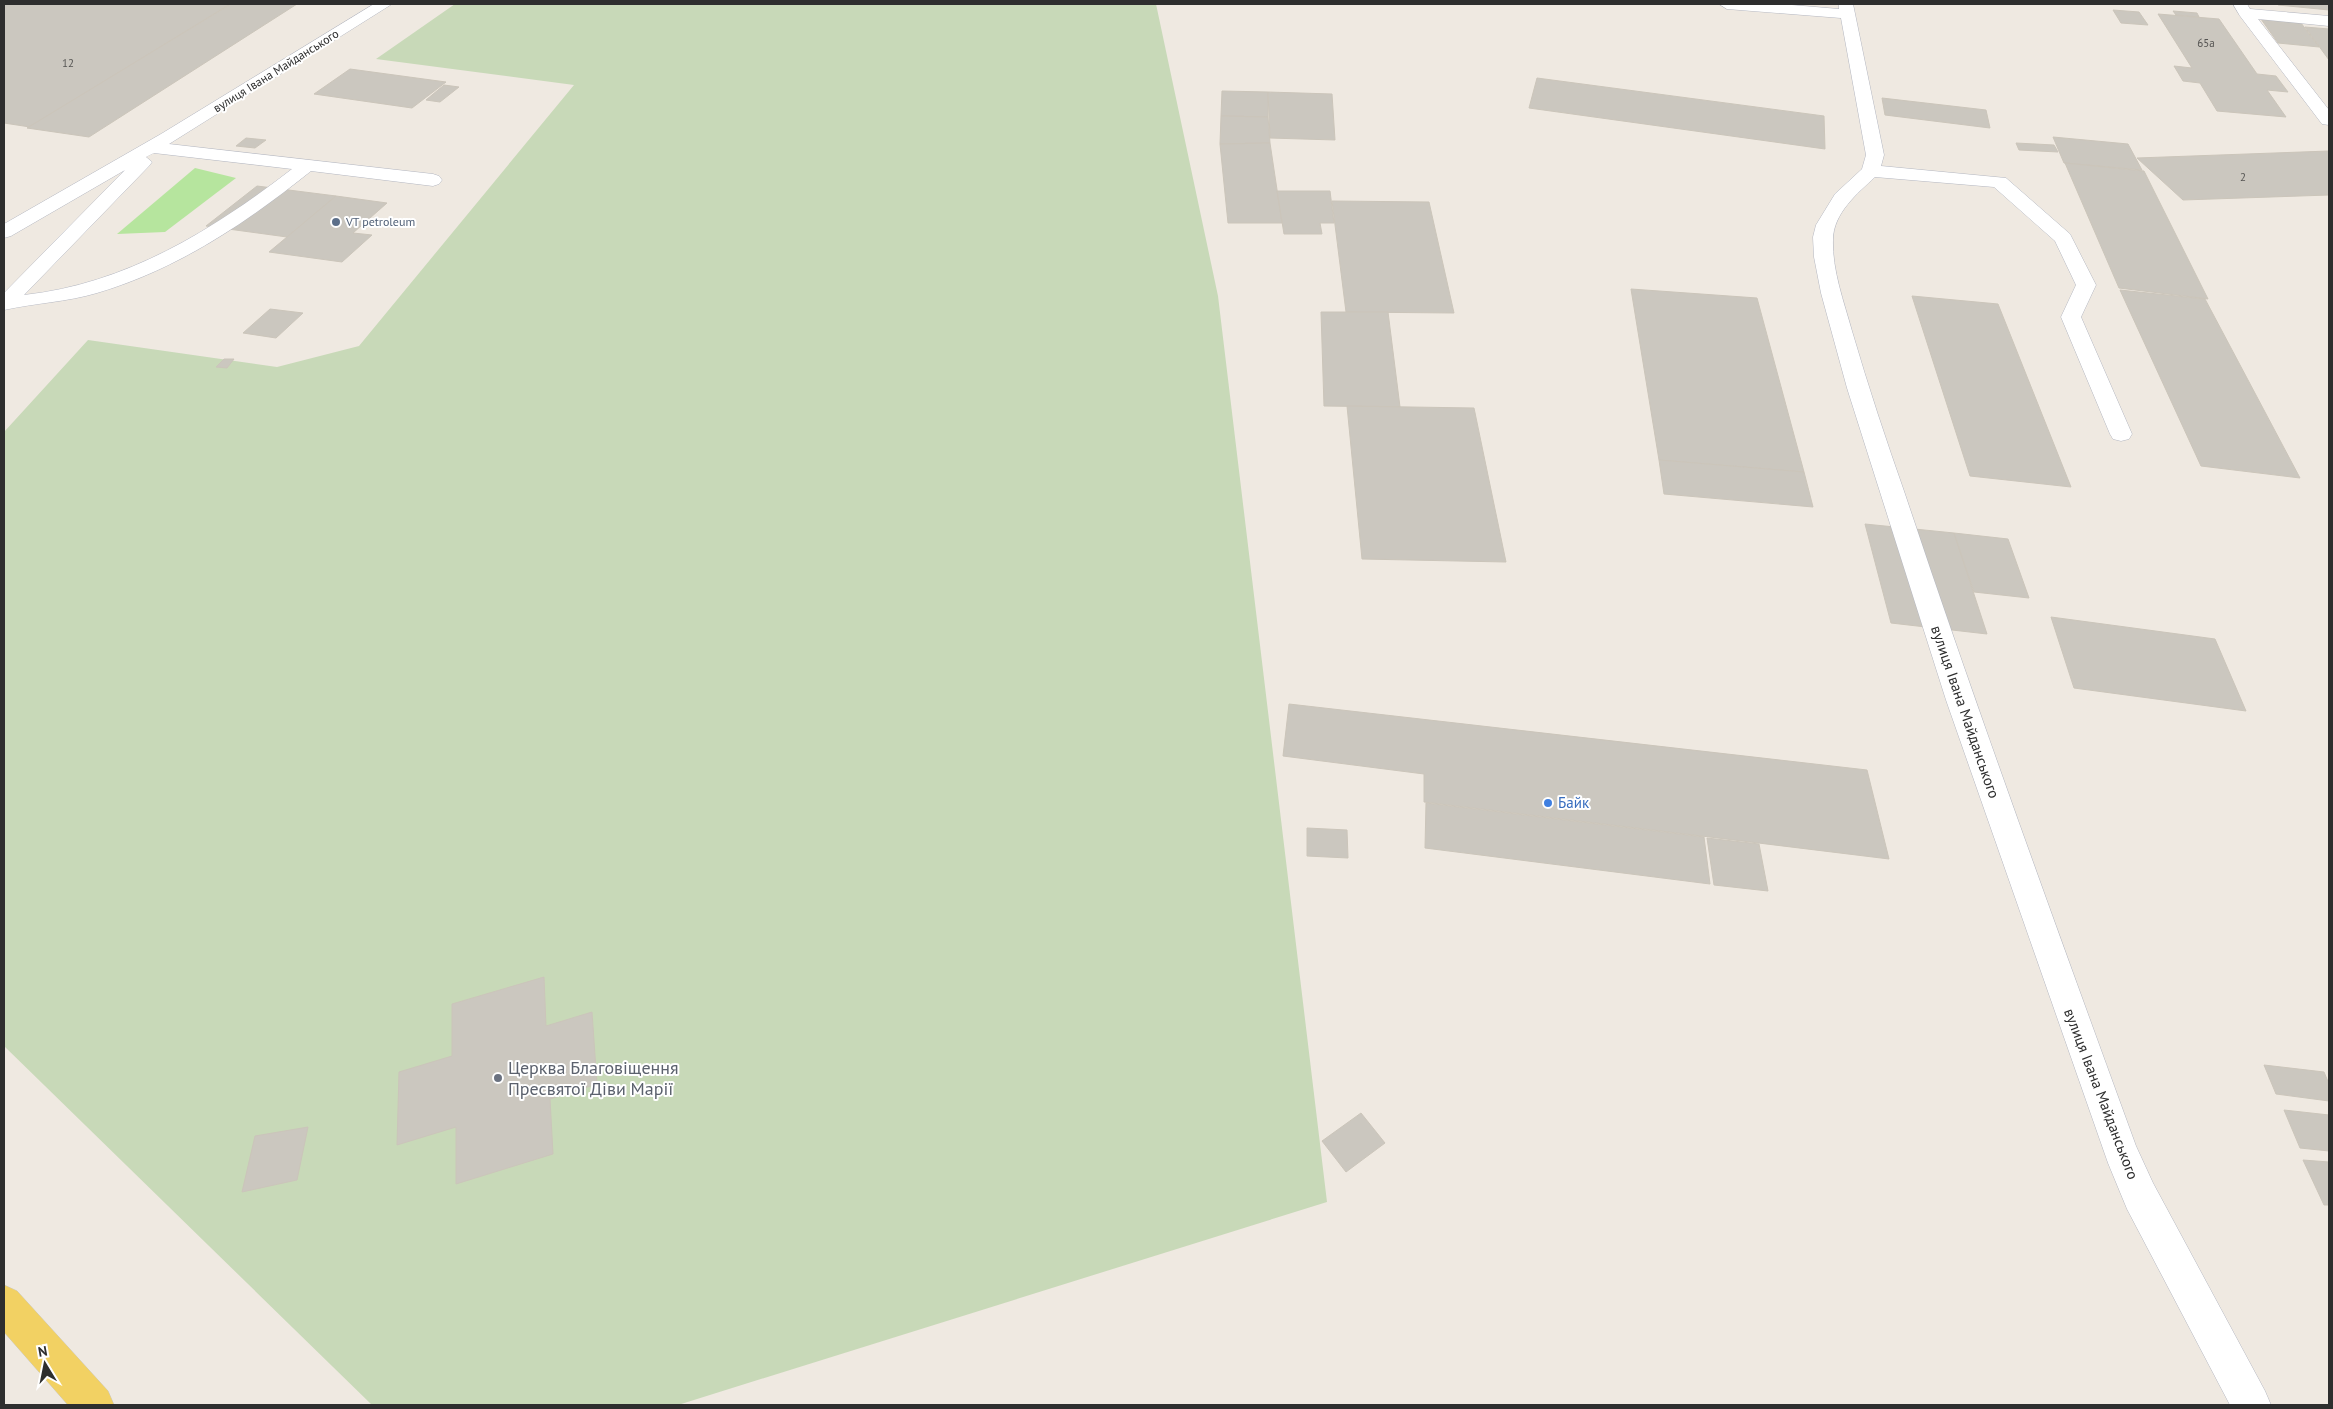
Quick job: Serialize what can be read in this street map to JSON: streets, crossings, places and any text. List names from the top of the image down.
{
  "streets": {
    "street": ["вулиця Івана Майданського"]
  },
  "places": ["VT petroleum", "Байк", "Церква Благовіщення Пресвятої Діви Марії"],
  "house_numbers": ["65а", "12", "2"],
  "north": "top"
}
